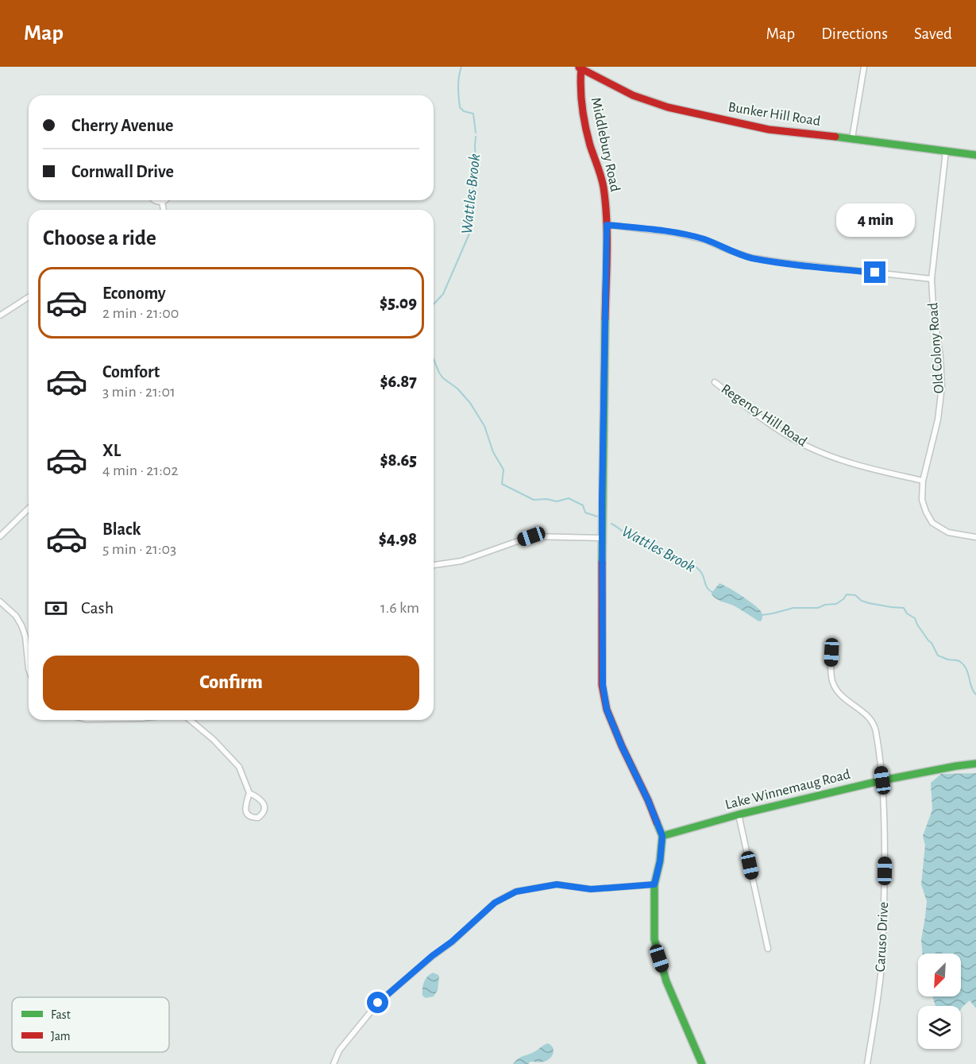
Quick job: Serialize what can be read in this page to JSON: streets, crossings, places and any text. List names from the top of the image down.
{
  "streets": {
    "street": [
      "Bunker Hill Road",
      "Middlebury Road",
      "Old Colony Road",
      "Regency Hill Road",
      "Lake Winnemaug Road",
      "Caruso Drive"
    ]
  },
  "crossings": [
    ["Bunker Hill Road", "Middlebury Road"],
    ["Bunker Hill Road", "Old Colony Road"],
    ["Middlebury Road", "Lake Winnemaug Road"],
    ["Old Colony Road", "Regency Hill Road"],
    ["Lake Winnemaug Road", "Caruso Drive"]
  ],
  "water": ["Wattles Brook"],
  "legend": ["Fast", "Jam"],
  "north": "bottom left",
  "page": {
    "header": "Map",
    "nav": ["Map", "Directions", "Saved"],
    "banner": ["Cherry Avenue", "Cornwall Drive"],
    "bubble": "4 min",
    "heading": "Choose a ride",
    "list": [
      {
        "name": "Economy",
        "note": "2 min · 21:00",
        "value": "$5.09"
      },
      {
        "name": "Comfort",
        "note": "3 min · 21:01",
        "value": "$6.87"
      },
      {
        "name": "XL",
        "note": "4 min · 21:02",
        "value": "$8.65"
      },
      {
        "name": "Black",
        "note": "5 min · 21:03",
        "value": "$4.98"
      }
    ],
    "pay": ["Cash", "1.6 km"],
    "buttons": "Confirm"
  }
}
